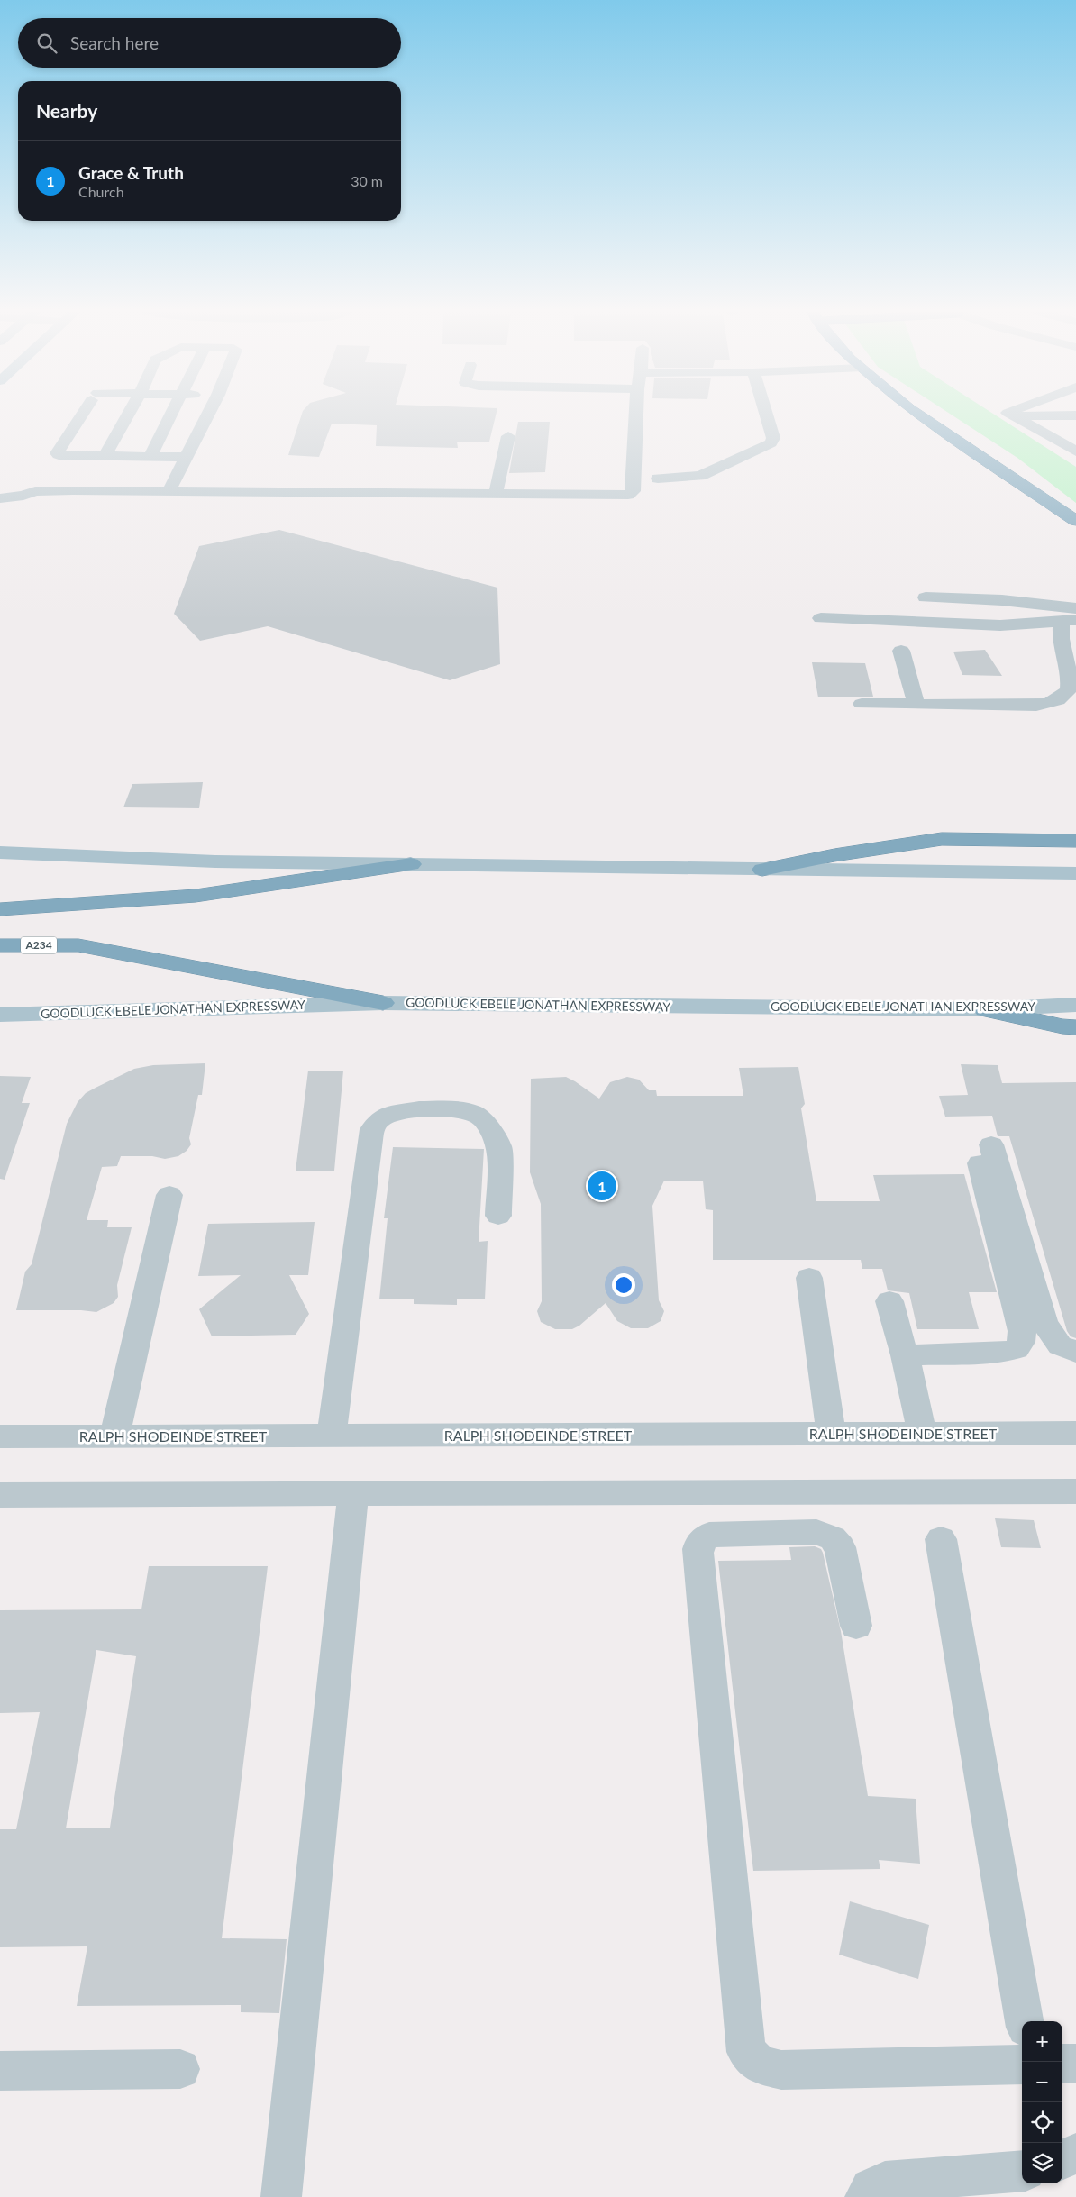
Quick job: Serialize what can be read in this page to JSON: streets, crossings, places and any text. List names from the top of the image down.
{
  "streets": {
    "highway": ["A234"],
    "main road": ["GOODLUCK EBELE JONATHAN EXPRESSWAY"],
    "street": ["RALPH SHODEINDE STREET"]
  },
  "crossings": [
    ["A234", "GOODLUCK EBELE JONATHAN EXPRESSWAY"]
  ],
  "page": {
    "search": "Search here",
    "heading": "Nearby",
    "list": [
      {
        "mark": "1",
        "name": "Grace & Truth",
        "note": "Church",
        "value": "30 m"
      }
    ],
    "pins": "1",
    "map_buttons": ["+", "−"]
  }
}
